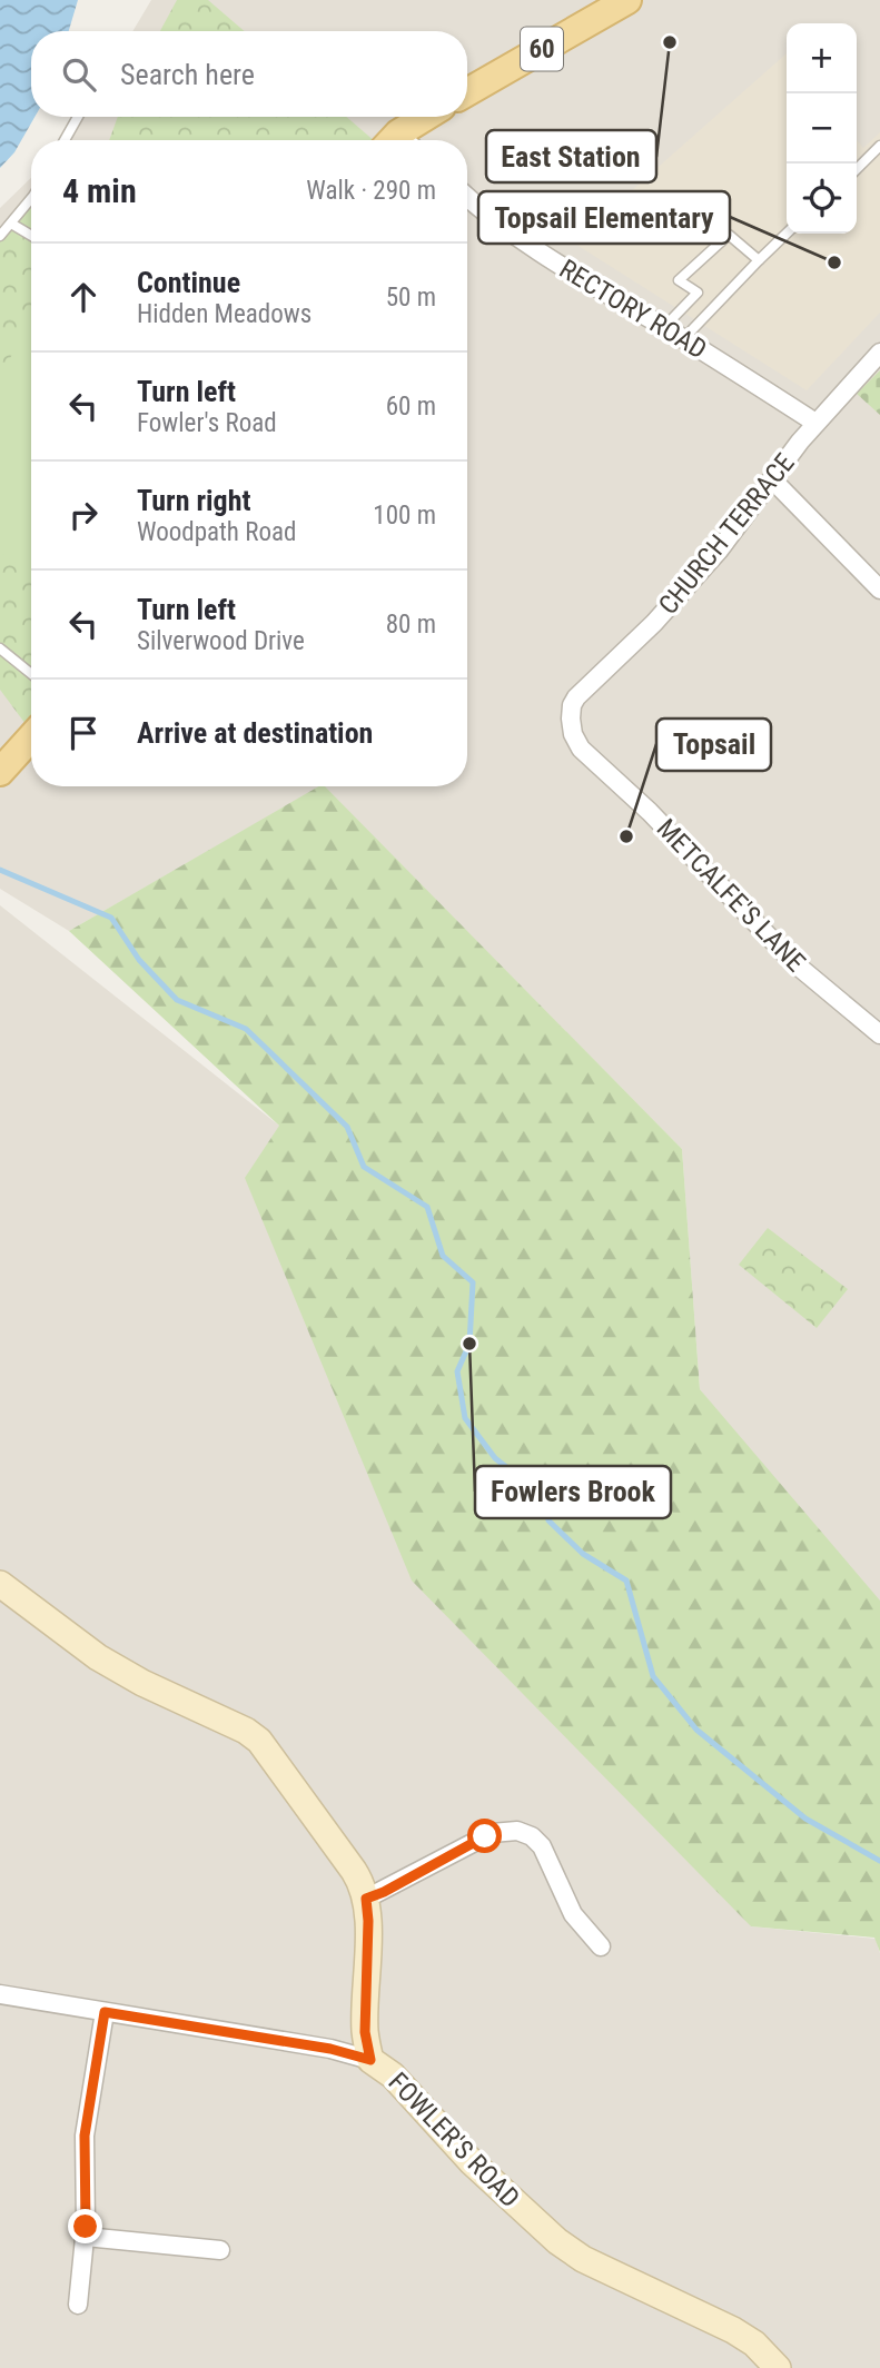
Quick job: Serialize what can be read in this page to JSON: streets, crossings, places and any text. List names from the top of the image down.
{
  "streets": {
    "main road": ["60"],
    "street": [
      "RECTORY ROAD",
      "CHURCH TERRACE",
      "METCALFE'S LANE",
      "FOWLER'S ROAD"
    ]
  },
  "crossings": [
    ["RECTORY ROAD", "CHURCH TERRACE"],
    ["CHURCH TERRACE", "METCALFE'S LANE"]
  ],
  "places": [
    "East Station",
    "Topsail Elementary",
    "Topsail",
    "Fowlers Brook"
  ],
  "page": {
    "map_buttons": ["+", "−"],
    "search": "Search here",
    "heading": ["4 min", "Walk · 290 m"],
    "list": [
      ["Continue", "Hidden Meadows", "50 m"],
      ["Turn left", "Fowler's Road", "60 m"],
      ["Turn right", "Woodpath Road", "100 m"],
      ["Turn left", "Silverwood Drive", "80 m"],
      "Arrive at destination"
    ]
  }
}
